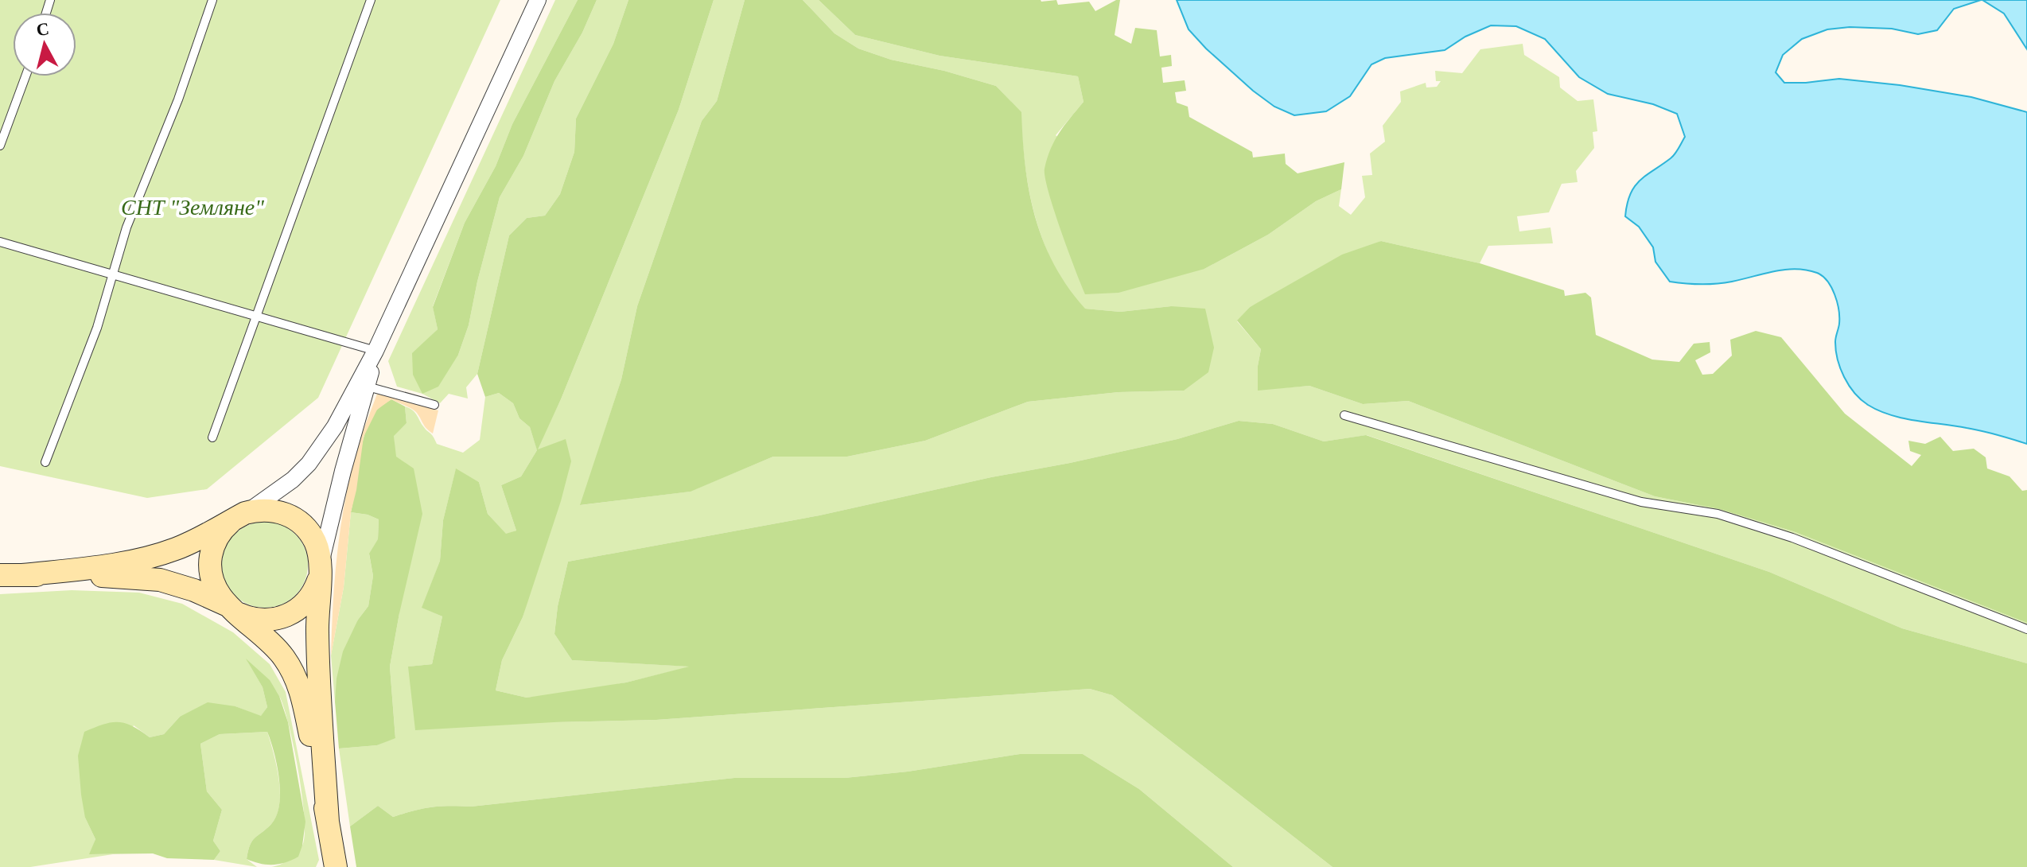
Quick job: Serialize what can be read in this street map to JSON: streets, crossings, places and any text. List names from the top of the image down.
{
  "parks": ["СНТ \"Земляне\""],
  "north": "top"
}
